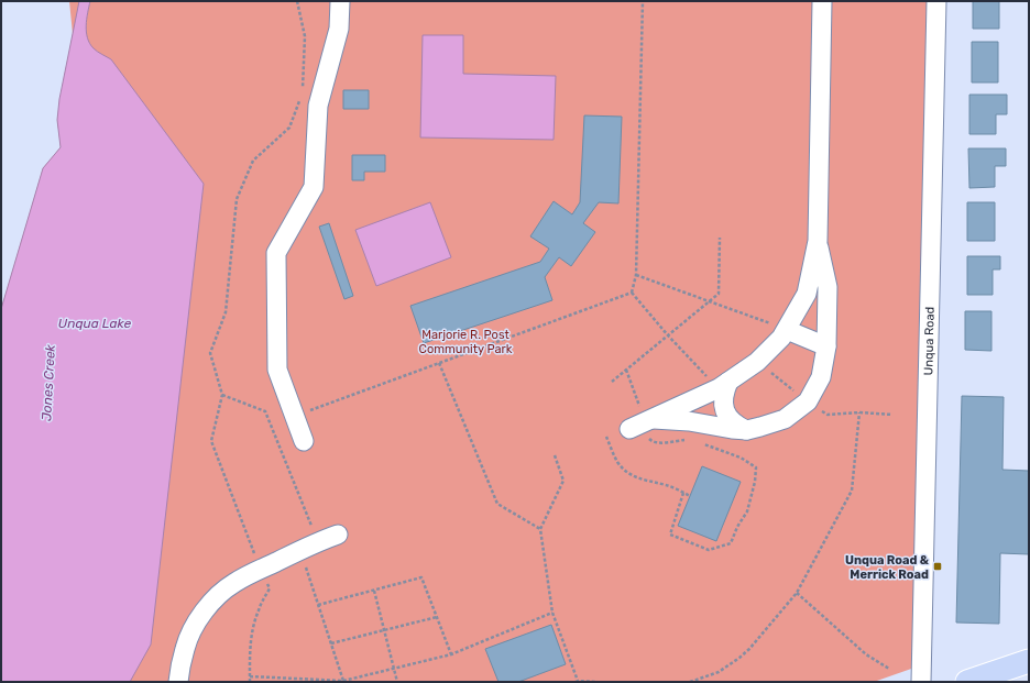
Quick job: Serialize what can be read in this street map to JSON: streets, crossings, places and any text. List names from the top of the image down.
{
  "streets": {
    "street": ["Unqua Road"]
  },
  "water": ["Unqua Lake", "Jones Creek"],
  "parks": ["Marjorie R. Post Community Park"],
  "places": {
    "transit": ["Unqua Road & Merrick Road"]
  }
}
